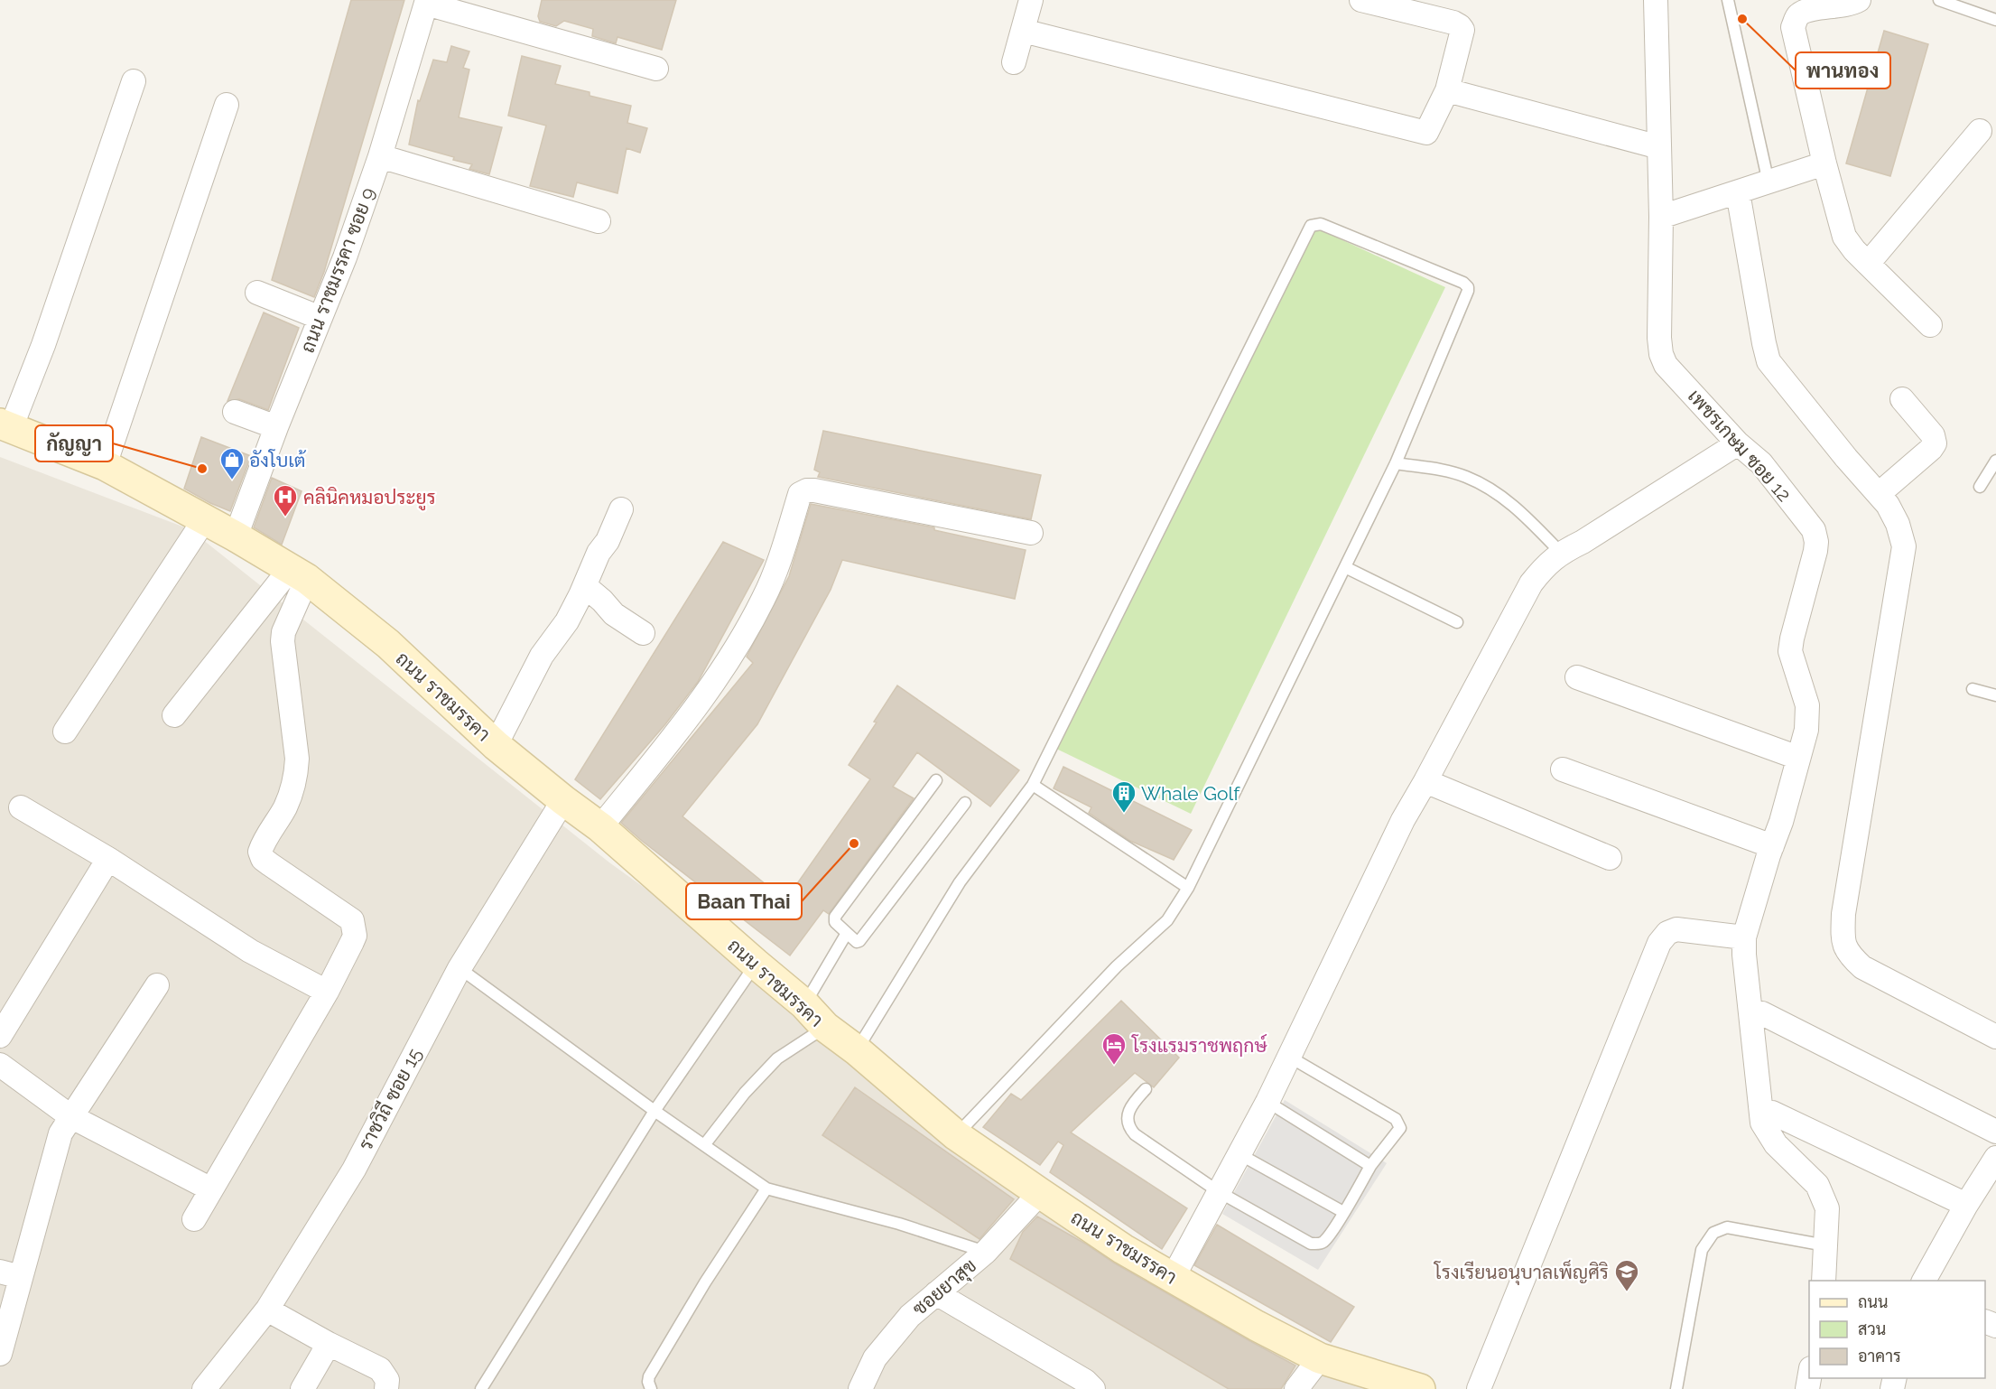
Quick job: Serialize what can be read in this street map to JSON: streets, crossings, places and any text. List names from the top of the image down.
{
  "streets": {
    "street": [
      "ถนน ราชมรรคา ซอย 9",
      "เพชรเกษม ซอย 12",
      "ถนน ราชมรรคา",
      "ราชวิถี ซอย 15",
      "ซอยยาสุข"
    ]
  },
  "crossings": [
    ["ถนน ราชมรรคา ซอย 9", "ถนน ราชมรรคา"],
    ["ถนน ราชมรรคา", "ราชวิถี ซอย 15"],
    ["ถนน ราชมรรคา", "ซอยยาสุข"]
  ],
  "places": {
    "other": ["พานทอง", "กัญญา", "Baan Thai"],
    "shop": ["อังโบเต้"],
    "hospital": ["คลินิคหมอประยูร"],
    "building": ["Whale Golf"],
    "hotel": ["โรงแรมราชพฤกษ์"],
    "school or university": ["โรงเรียนอนุบาลเพ็ญศิริ"]
  },
  "legend": ["ถนน", "สวน", "อาคาร"]
}
